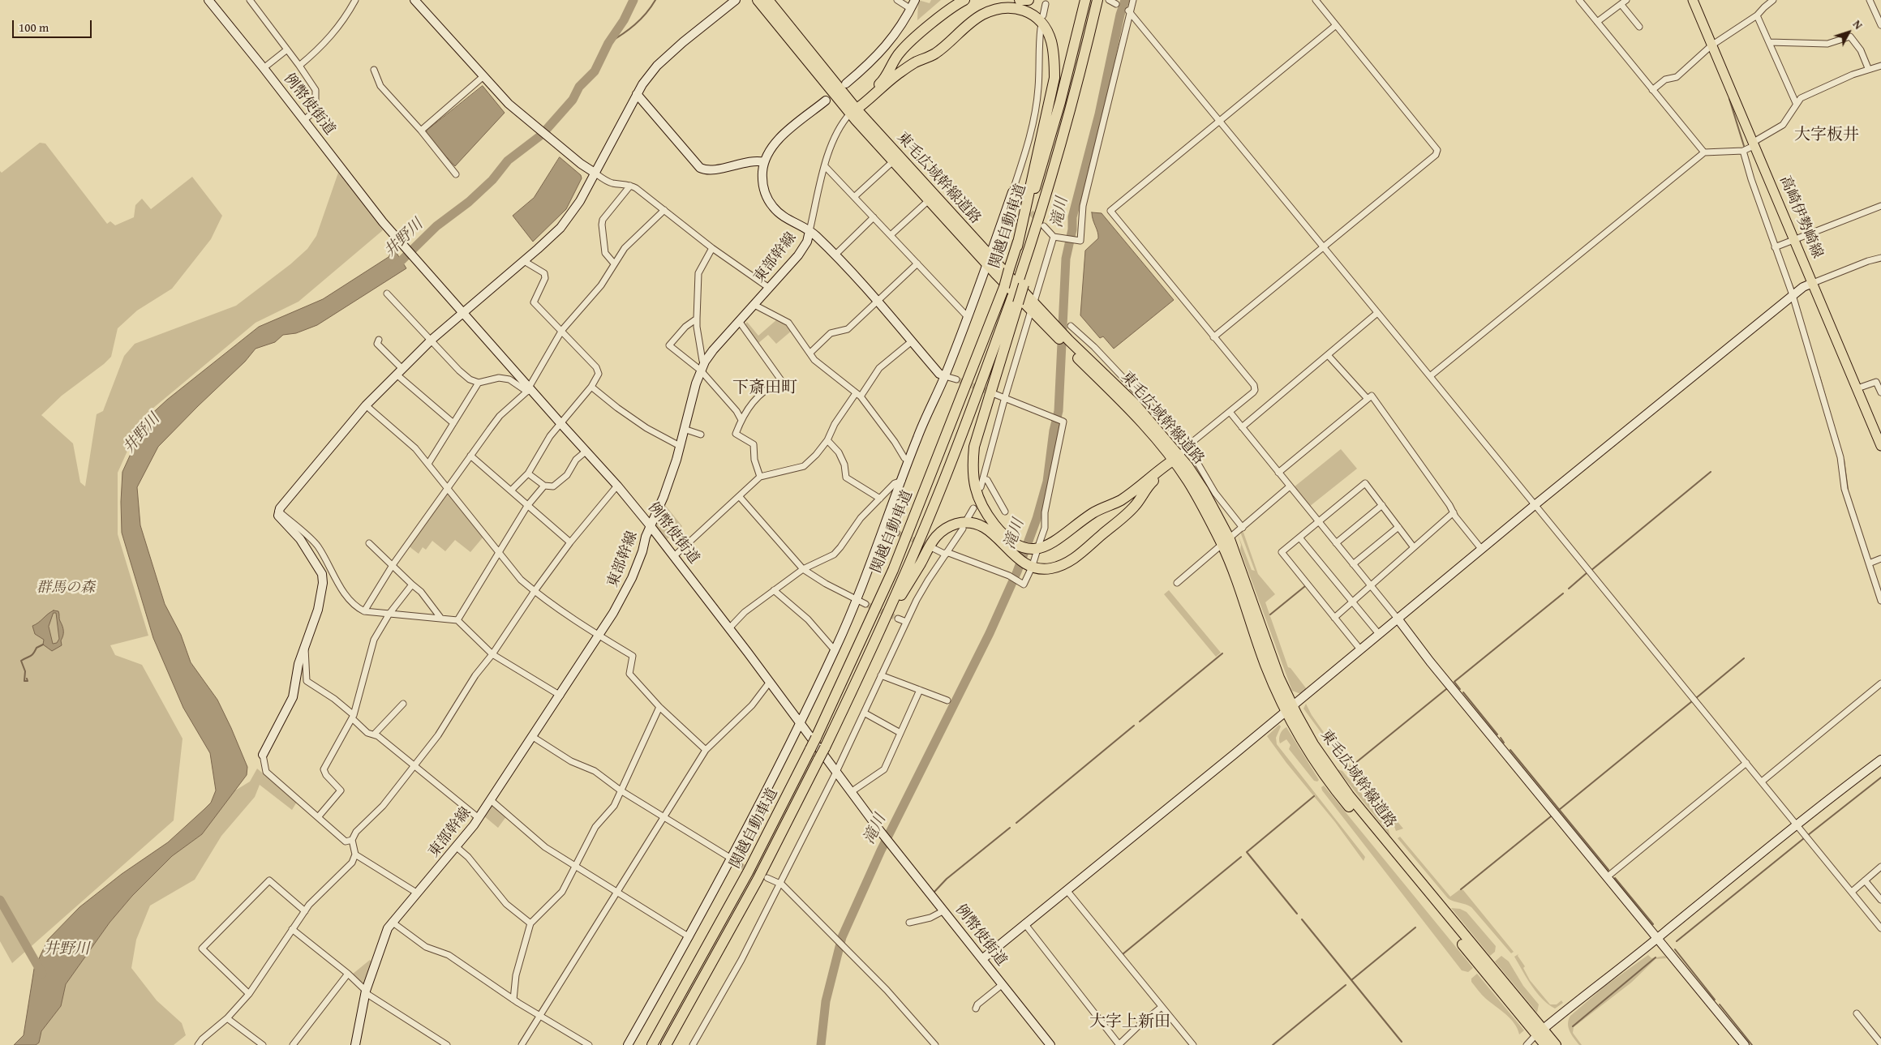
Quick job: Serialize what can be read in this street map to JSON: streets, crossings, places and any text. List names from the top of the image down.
{
  "streets": {
    "highway": ["東毛広域幹線道路", "関越自動車道"],
    "main road": ["高崎伊勢崎線"],
    "street": ["例幣使街道", "東部幹線"]
  },
  "crossings": [
    ["例幣使街道", "東部幹線"]
  ],
  "districts": ["大字板井", "下斎田町", "大字上新田"],
  "water": ["滝川", "井野川"],
  "parks": ["群馬の森"],
  "scale_bar": "100 m",
  "north": "top right"
}
